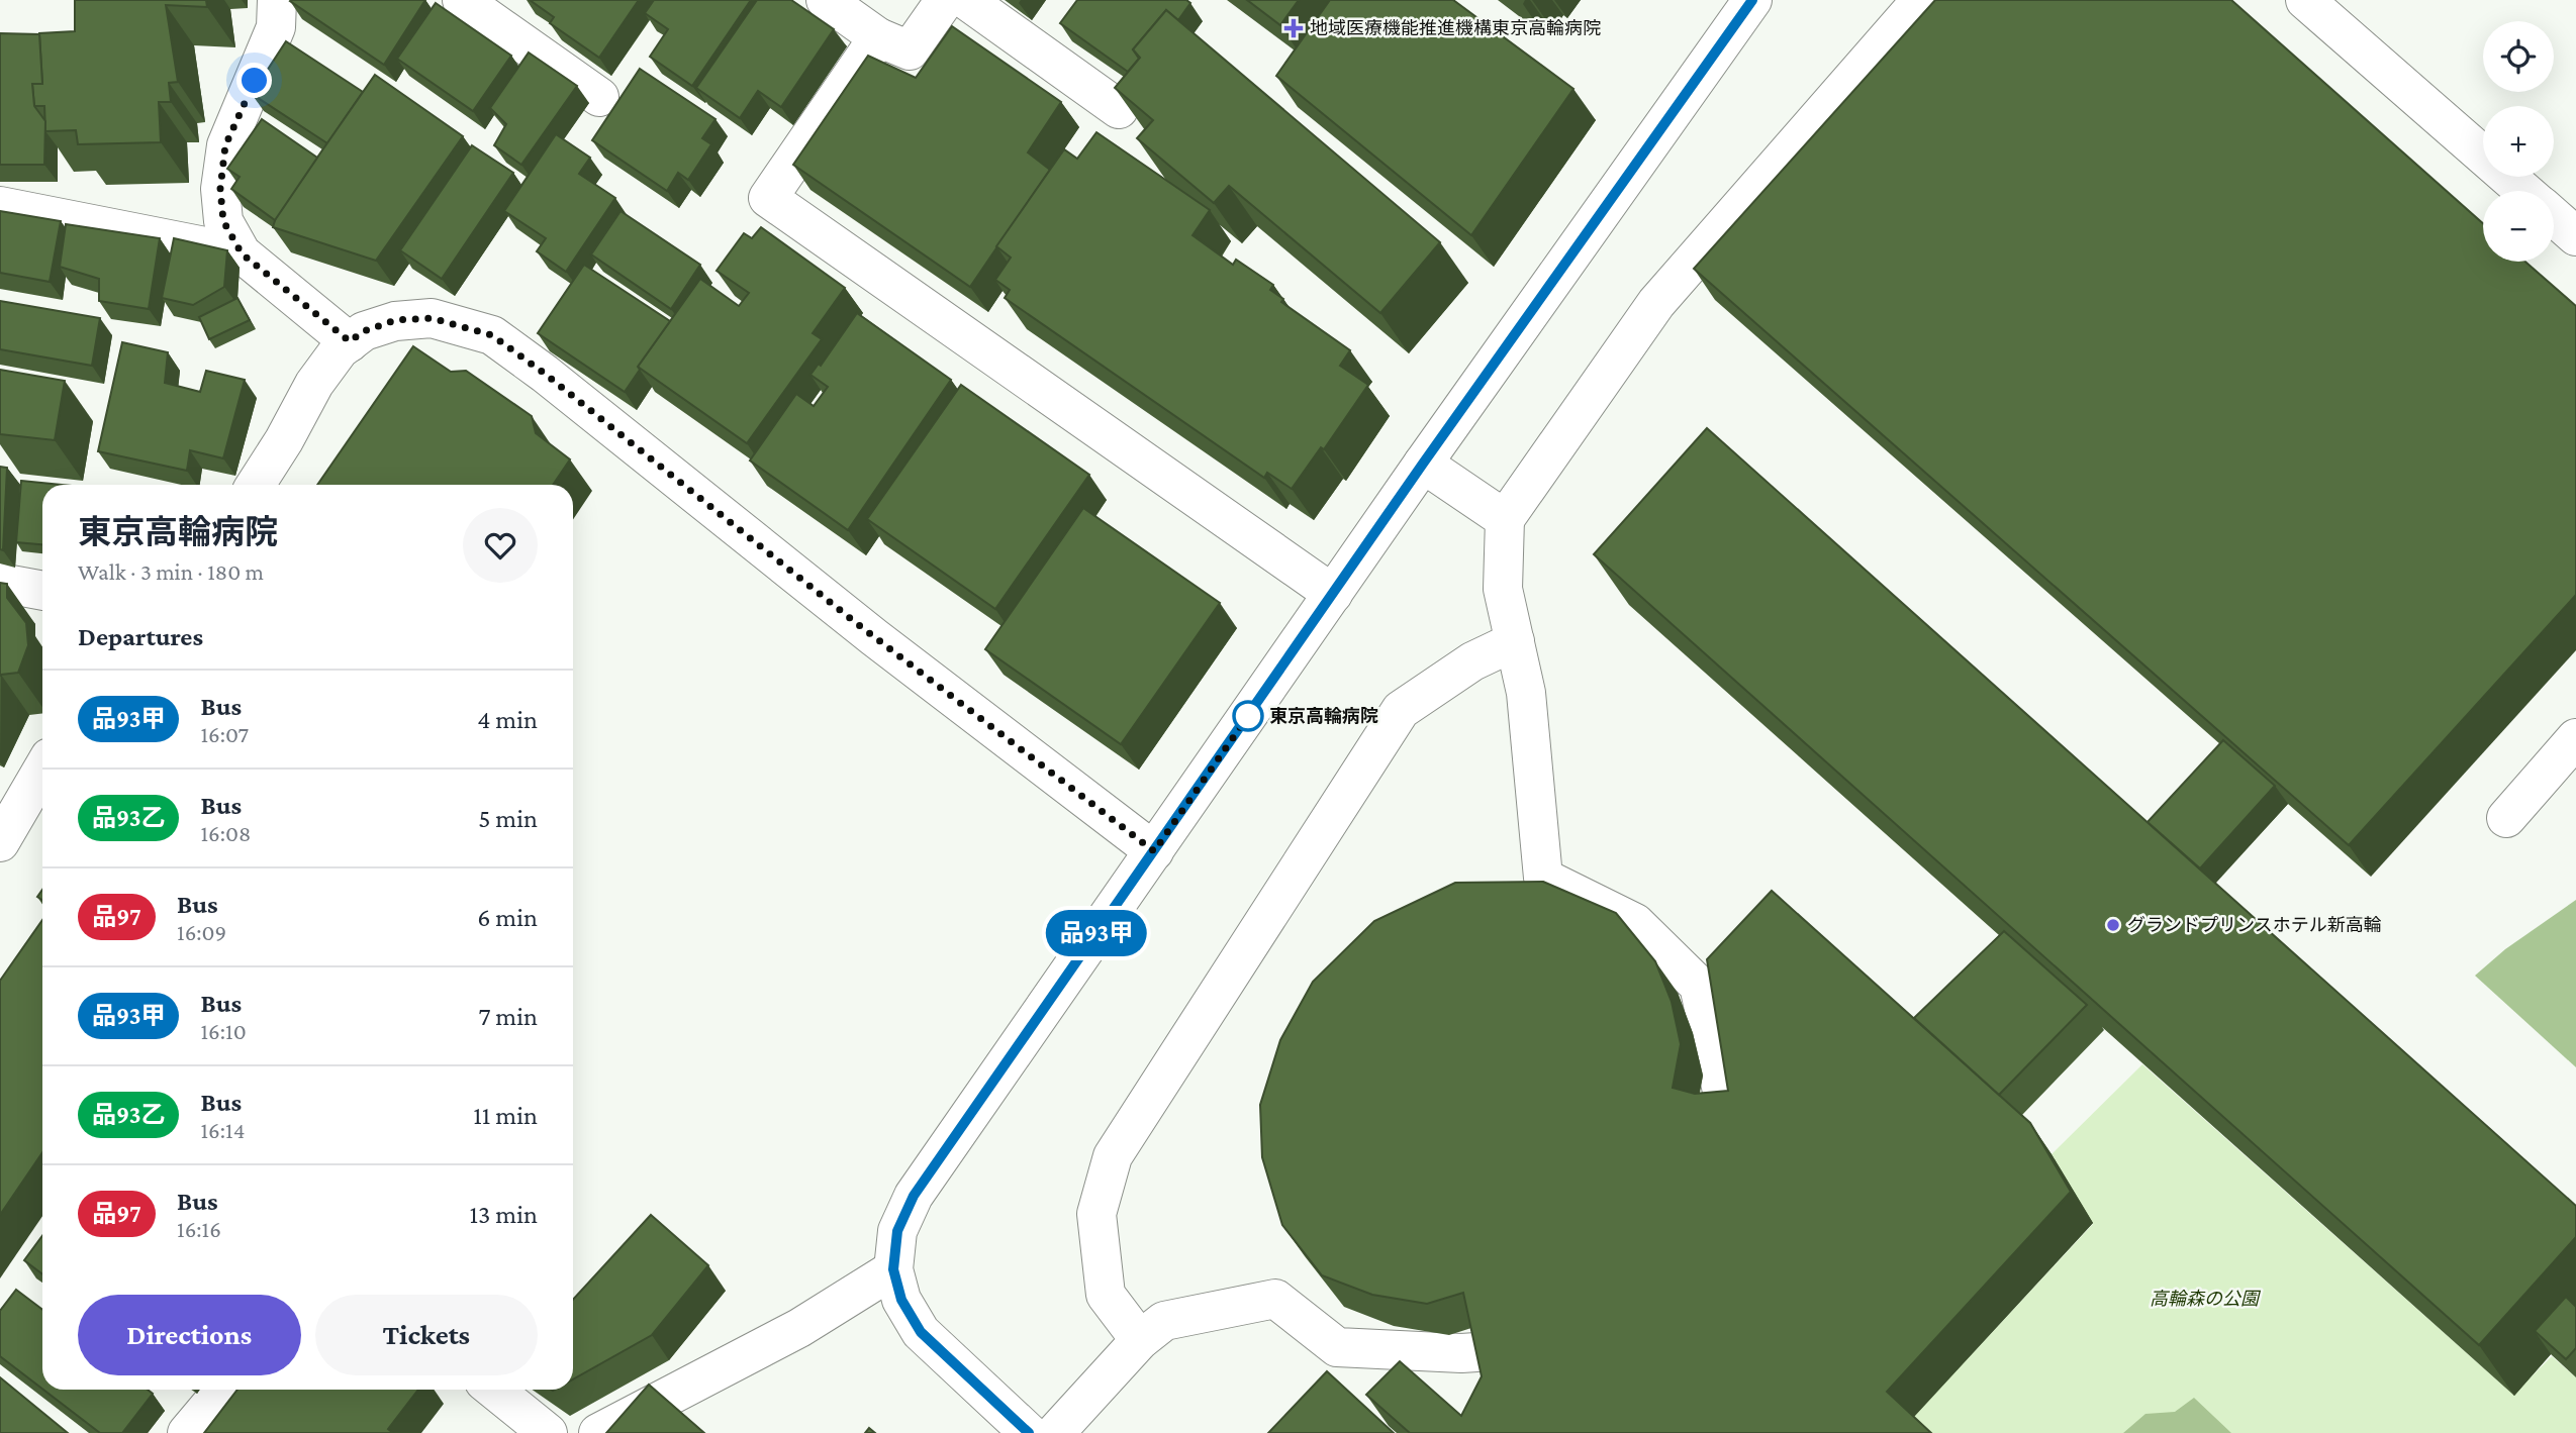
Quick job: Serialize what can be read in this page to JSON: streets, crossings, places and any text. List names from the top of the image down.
{
  "parks": ["高輪森の公園"],
  "places": {
    "health": ["地域医療機能推進機構東京高輪病院"],
    "other": ["東京高輪病院", "グランドプリンスホテル新高輪"]
  },
  "lines": ["bus line 品93甲"],
  "page": {
    "on_map": "品93甲",
    "map_buttons": ["+", "−"],
    "heading": [
      ["東京高輪病院", "Walk · 3 min · 180 m"],
      "Departures"
    ],
    "list": [
      {
        "mark": "品93甲",
        "name": "Bus",
        "note": "16:07",
        "value": "4 min"
      },
      {
        "mark": "品93乙",
        "name": "Bus",
        "note": "16:08",
        "value": "5 min"
      },
      {
        "mark": "品97",
        "name": "Bus",
        "note": "16:09",
        "value": "6 min"
      },
      {
        "mark": "品93甲",
        "name": "Bus",
        "note": "16:10",
        "value": "7 min"
      },
      {
        "mark": "品93乙",
        "name": "Bus",
        "note": "16:14",
        "value": "11 min"
      },
      {
        "mark": "品97",
        "name": "Bus",
        "note": "16:16",
        "value": "13 min"
      }
    ],
    "buttons": ["Directions", "Tickets"]
  }
}
